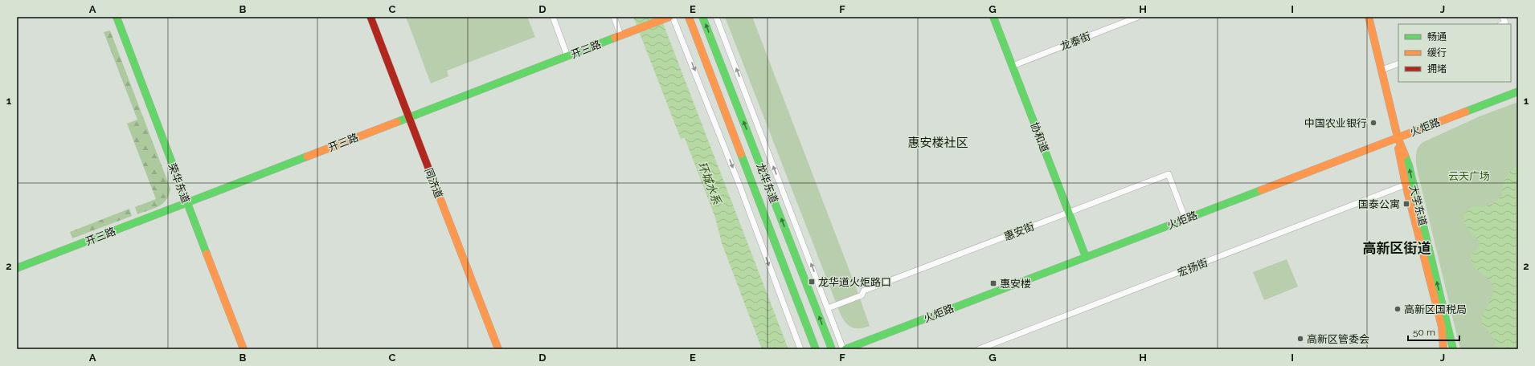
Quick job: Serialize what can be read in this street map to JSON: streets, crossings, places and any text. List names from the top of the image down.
{
  "streets": {
    "street": [
      "龙泰街",
      "开三路",
      "火炬路",
      "协和道",
      "荣华东道",
      "同济道",
      "龙华东道",
      "大学东道",
      "惠安街",
      "宏扬街"
    ]
  },
  "crossings": [
    ["龙泰街", "协和道"],
    ["开三路", "荣华东道"],
    ["开三路", "同济道"],
    ["火炬路", "协和道"],
    ["火炬路", "大学东道"],
    ["火炬路", "惠安街"],
    ["协和道", "惠安街"],
    ["大学东道", "宏扬街"]
  ],
  "districts": ["惠安楼社区", "高新区街道"],
  "water": ["环城水系"],
  "parks": ["云天广场"],
  "places": {
    "other": ["中国农业银行", "高新区国税局", "高新区管委会"],
    "transit": ["国泰公寓", "龙华道火炬路口", "惠安楼"]
  },
  "legend": ["畅通", "缓行", "拥堵"],
  "scale_bar": "50 m",
  "grid": {
    "columns": [
      "A",
      "B",
      "C",
      "D",
      "E",
      "F",
      "G",
      "H",
      "I",
      "J"
    ],
    "rows": ["1", "2"]
  }
}
